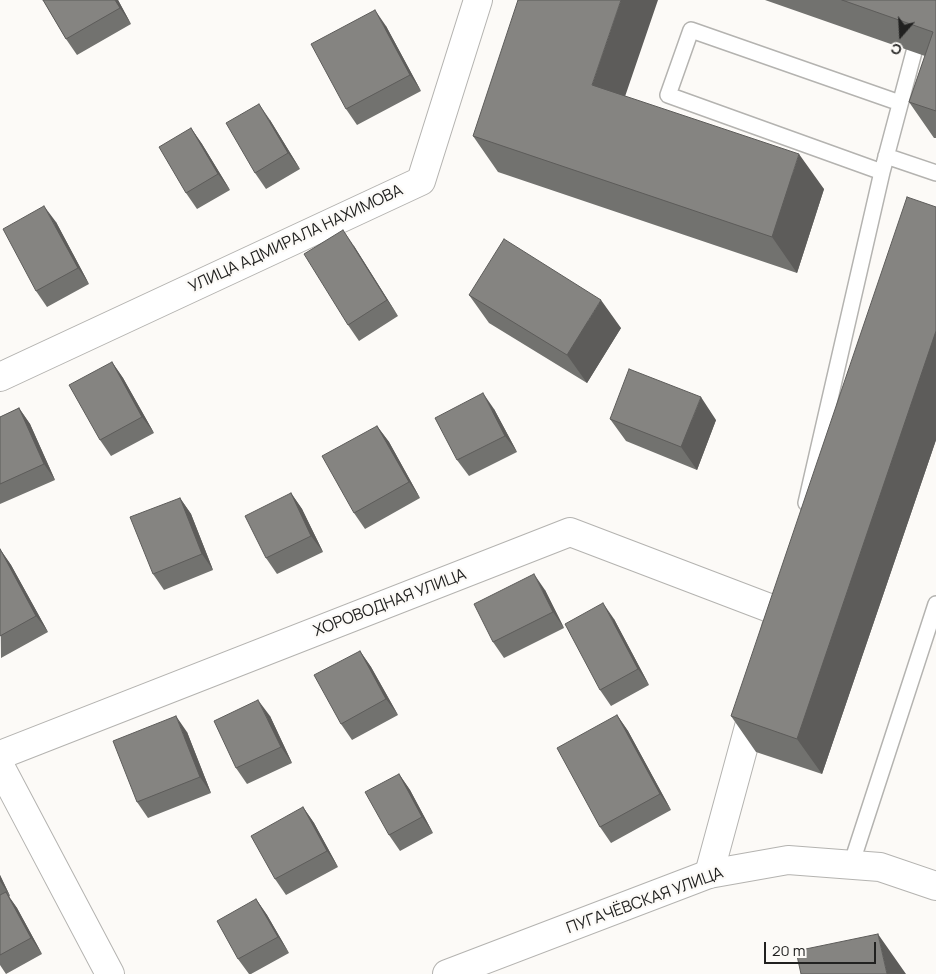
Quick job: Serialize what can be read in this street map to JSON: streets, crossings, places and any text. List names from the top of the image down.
{
  "streets": {
    "street": ["УЛИЦА АДМИРАЛА НАХИМОВА", "ХОРОВОДНАЯ УЛИЦА", "ПУГАЧЁВСКАЯ УЛИЦА"]
  },
  "crossings": [
    ["ХОРОВОДНАЯ УЛИЦА", "ПУГАЧЁВСКАЯ УЛИЦА"]
  ],
  "scale_bar": "20 m",
  "north": "bottom"
}
